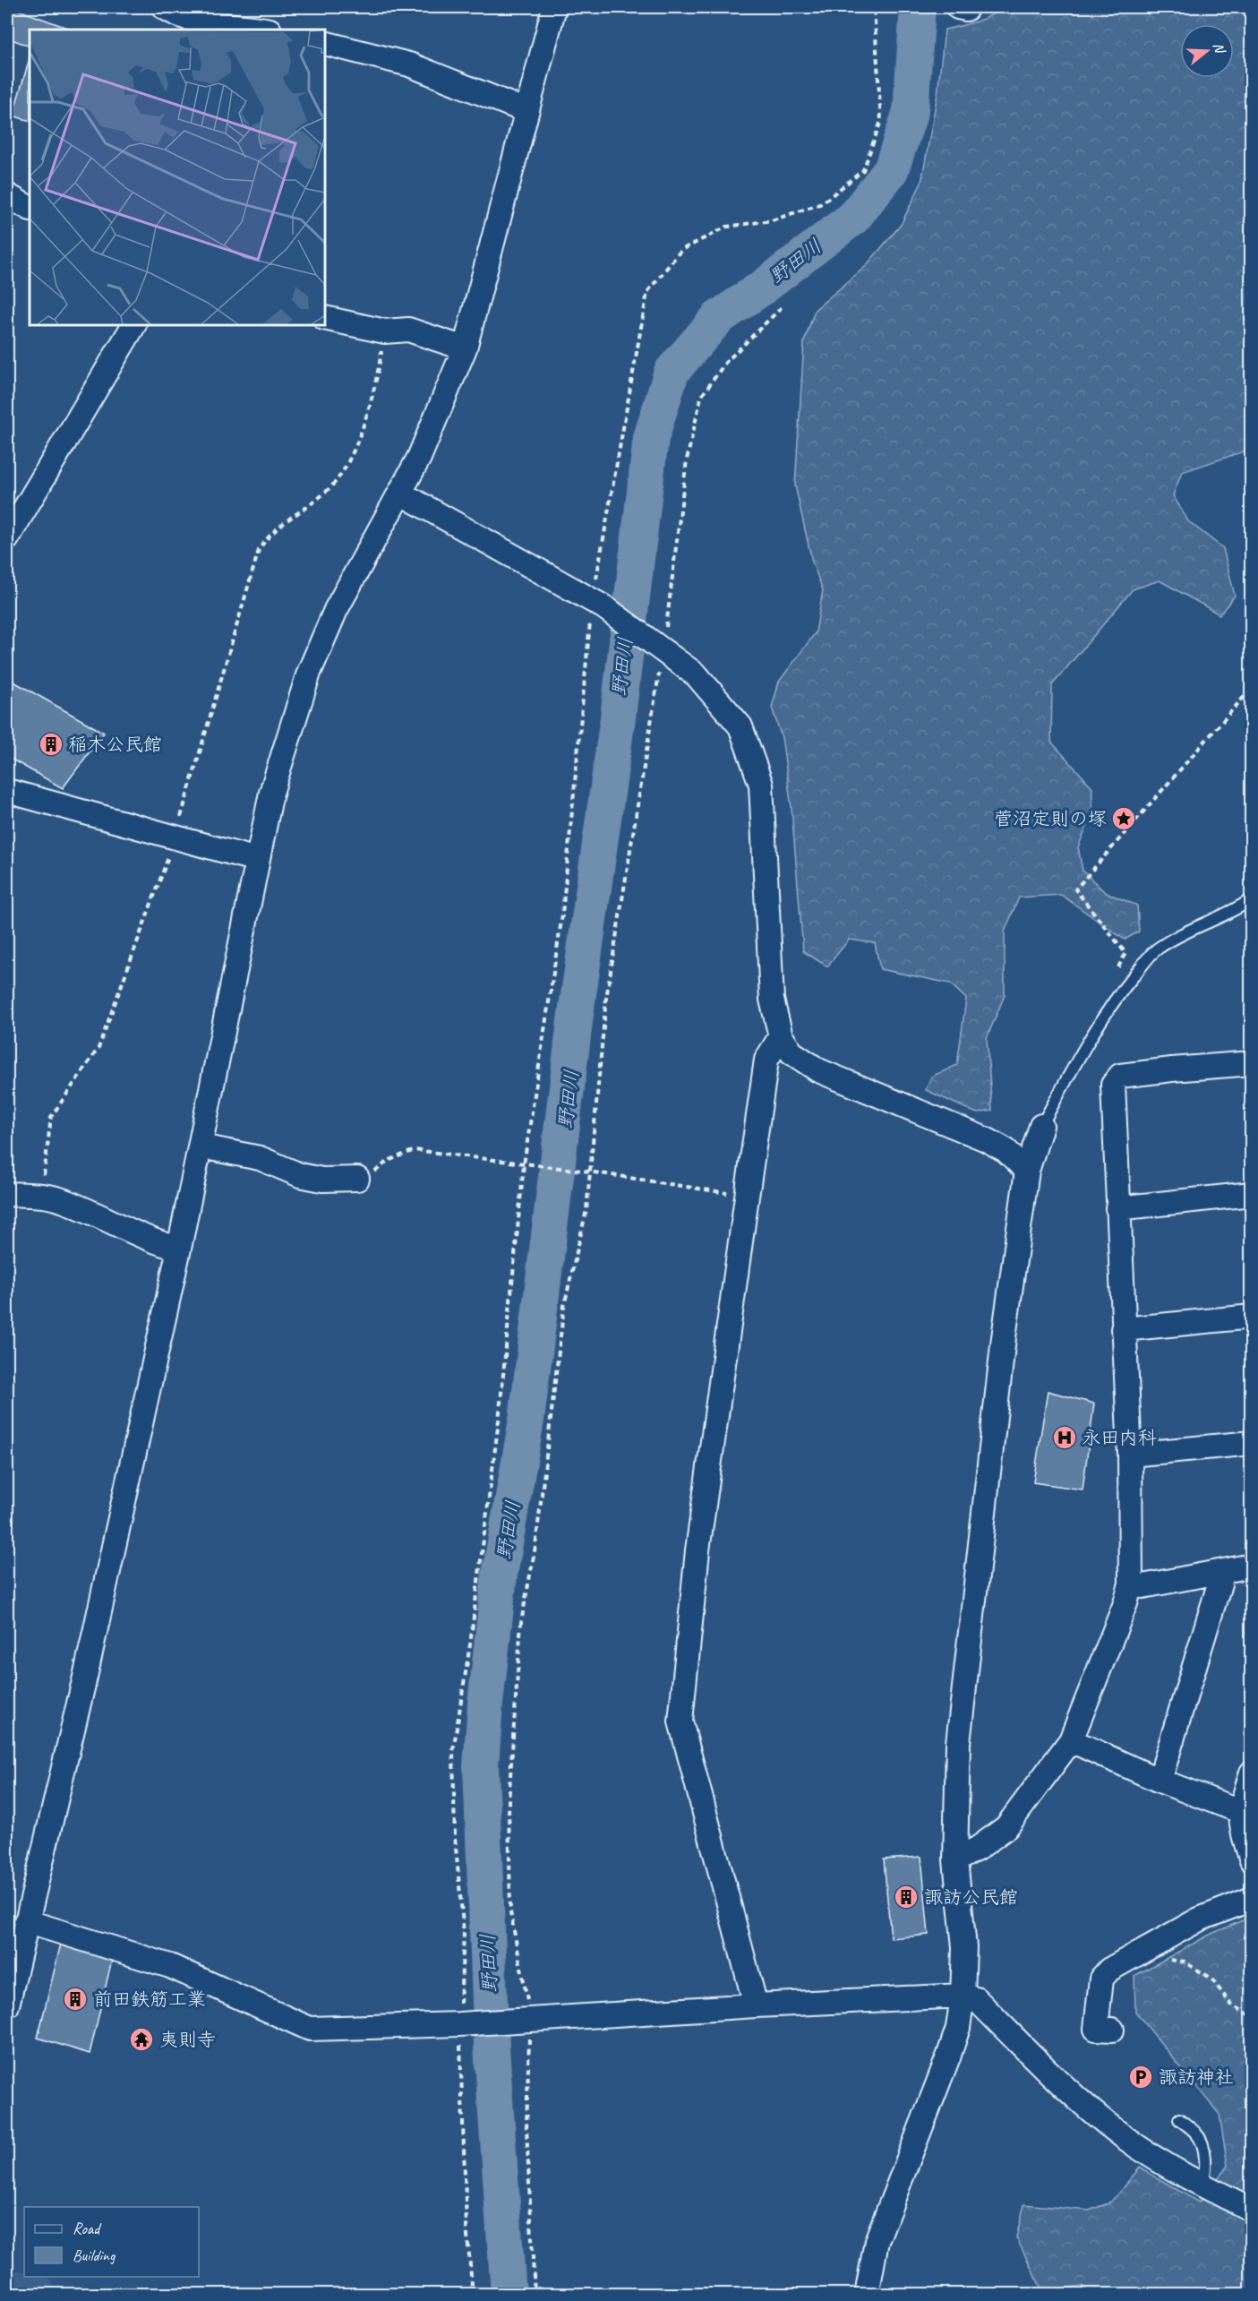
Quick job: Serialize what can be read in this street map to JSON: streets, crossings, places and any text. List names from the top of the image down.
{
  "water": ["野田川"],
  "places": {
    "building": ["稲木公民館", "諏訪公民館", "前田鉄筋工業"],
    "place": ["菅沼定則の塚"],
    "hospital": ["永田内科"],
    "temple": ["夷則寺"],
    "parking": ["諏訪神社"]
  },
  "legend": ["Road", "Building"],
  "north": "right"
}
